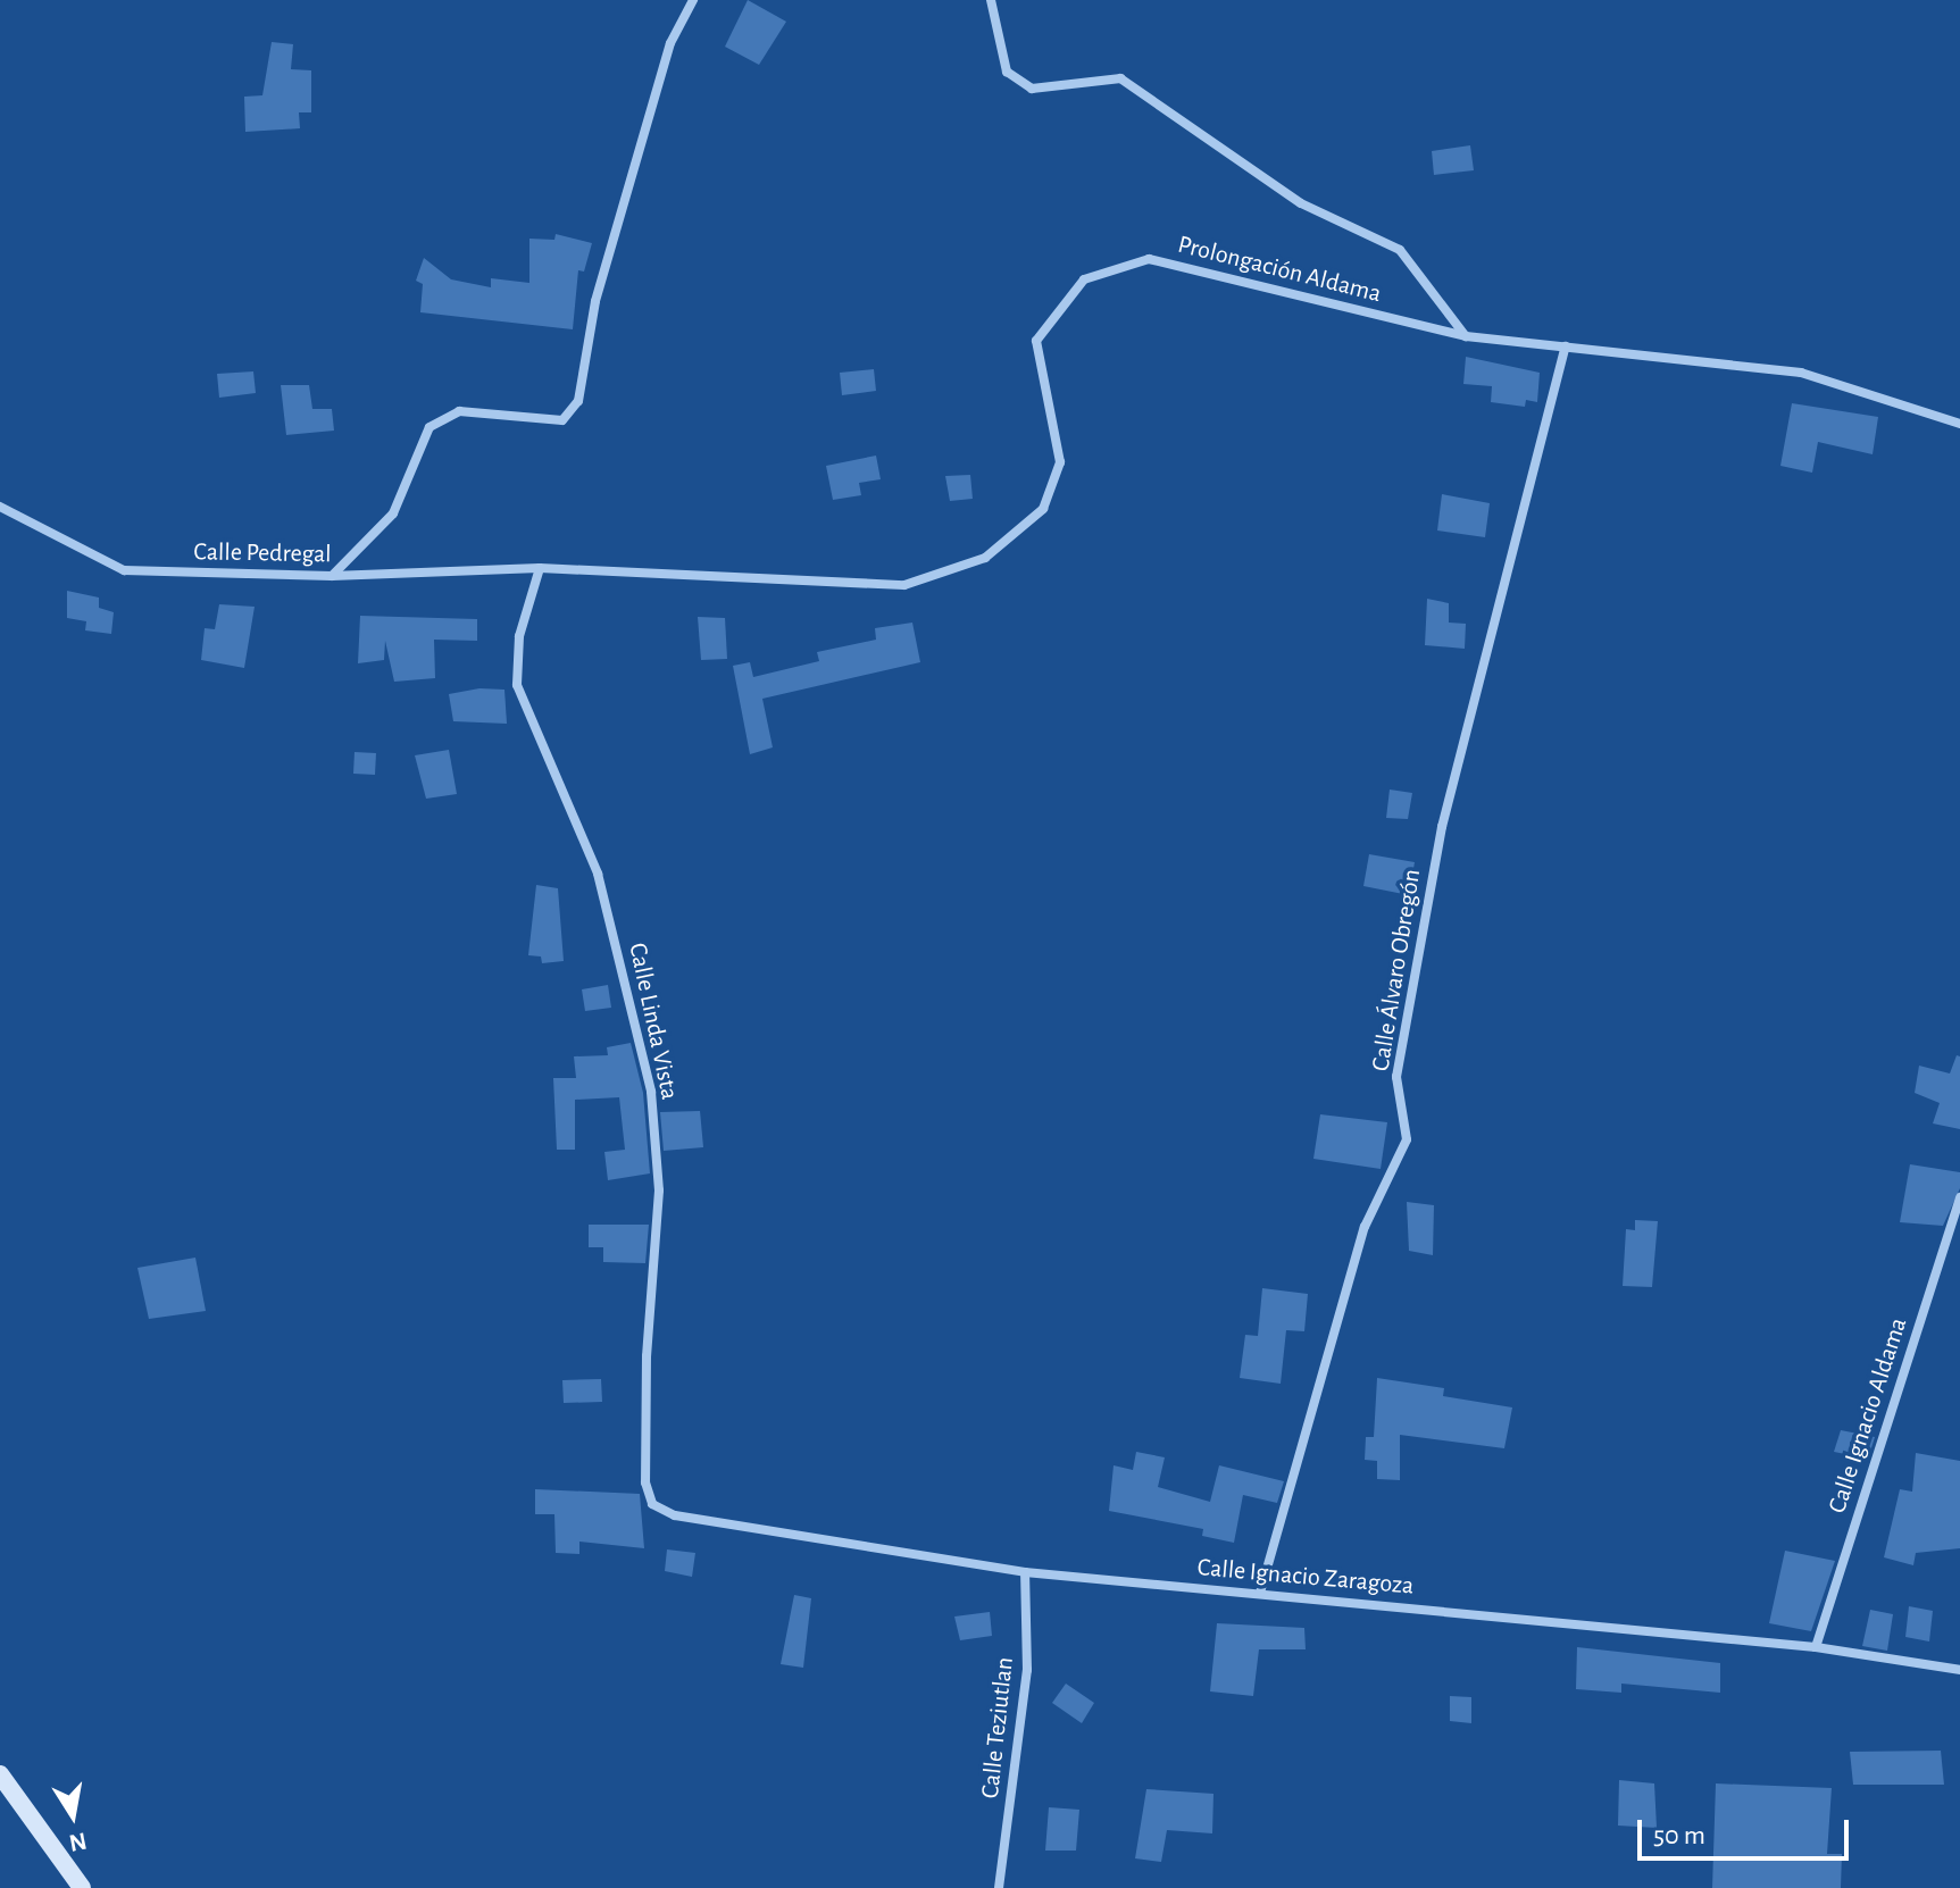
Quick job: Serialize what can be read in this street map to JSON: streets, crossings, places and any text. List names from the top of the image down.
{
  "streets": {
    "street": [
      "Prolongación Aldama",
      "Calle Pedregal",
      "Calle Álvaro Obregón",
      "Calle Linda Vista",
      "Calle Ignacio Aldama",
      "Calle Ignacio Zaragoza",
      "Calle Teziutlan"
    ]
  },
  "crossings": [
    ["Prolongación Aldama", "Calle Pedregal"],
    ["Prolongación Aldama", "Calle Álvaro Obregón"],
    ["Prolongación Aldama", "Calle Linda Vista"],
    ["Calle Pedregal", "Calle Linda Vista"],
    ["Calle Álvaro Obregón", "Calle Ignacio Zaragoza"],
    ["Calle Linda Vista", "Calle Ignacio Zaragoza"],
    ["Calle Ignacio Aldama", "Calle Ignacio Zaragoza"],
    ["Calle Ignacio Zaragoza", "Calle Teziutlan"]
  ],
  "scale_bar": "50 m",
  "north": "bottom"
}
